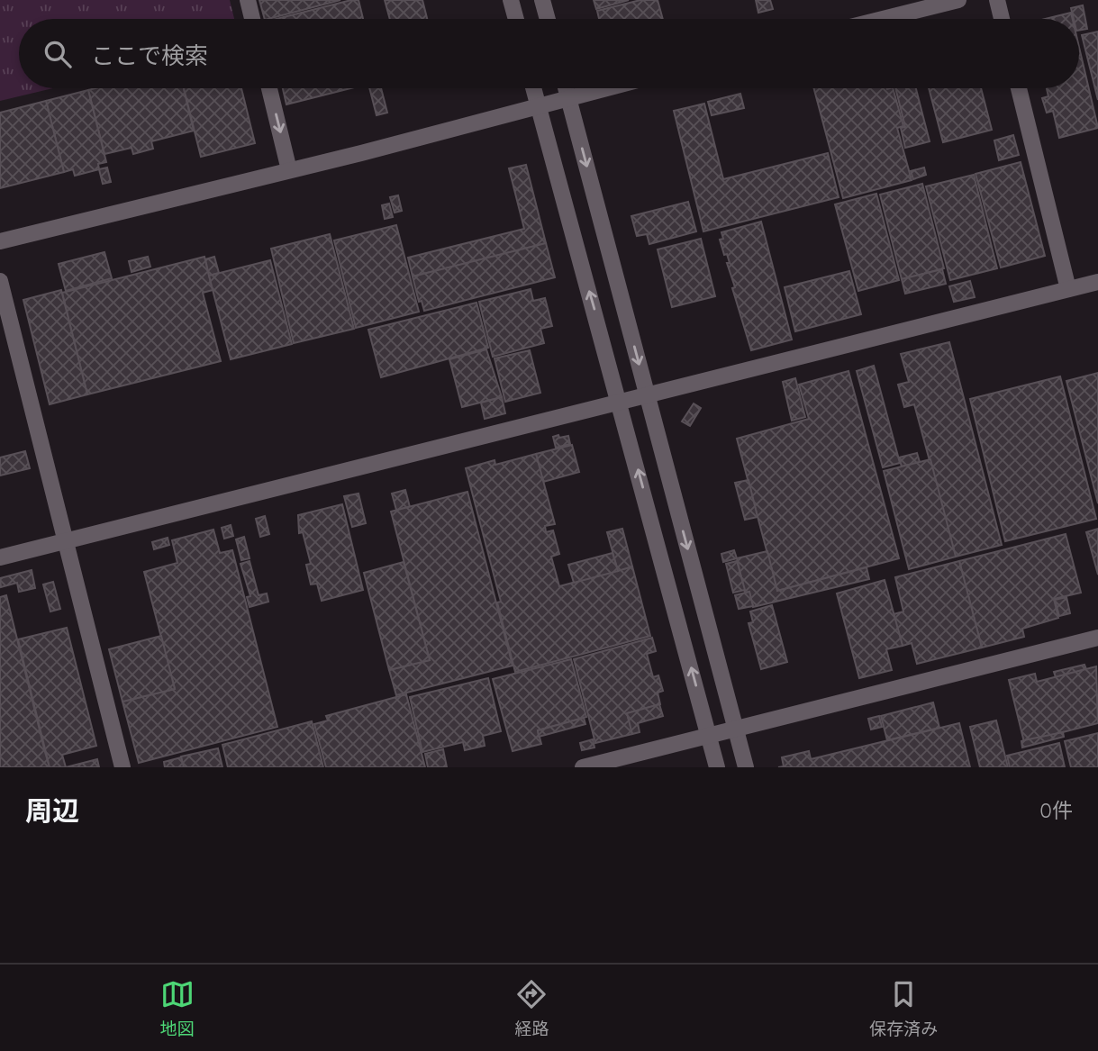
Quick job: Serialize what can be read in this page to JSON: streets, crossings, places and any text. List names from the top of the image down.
{
  "page": {
    "search": "ここで検索",
    "heading": ["周辺", "0件"],
    "nav": ["地図", "経路", "保存済み"]
  }
}
